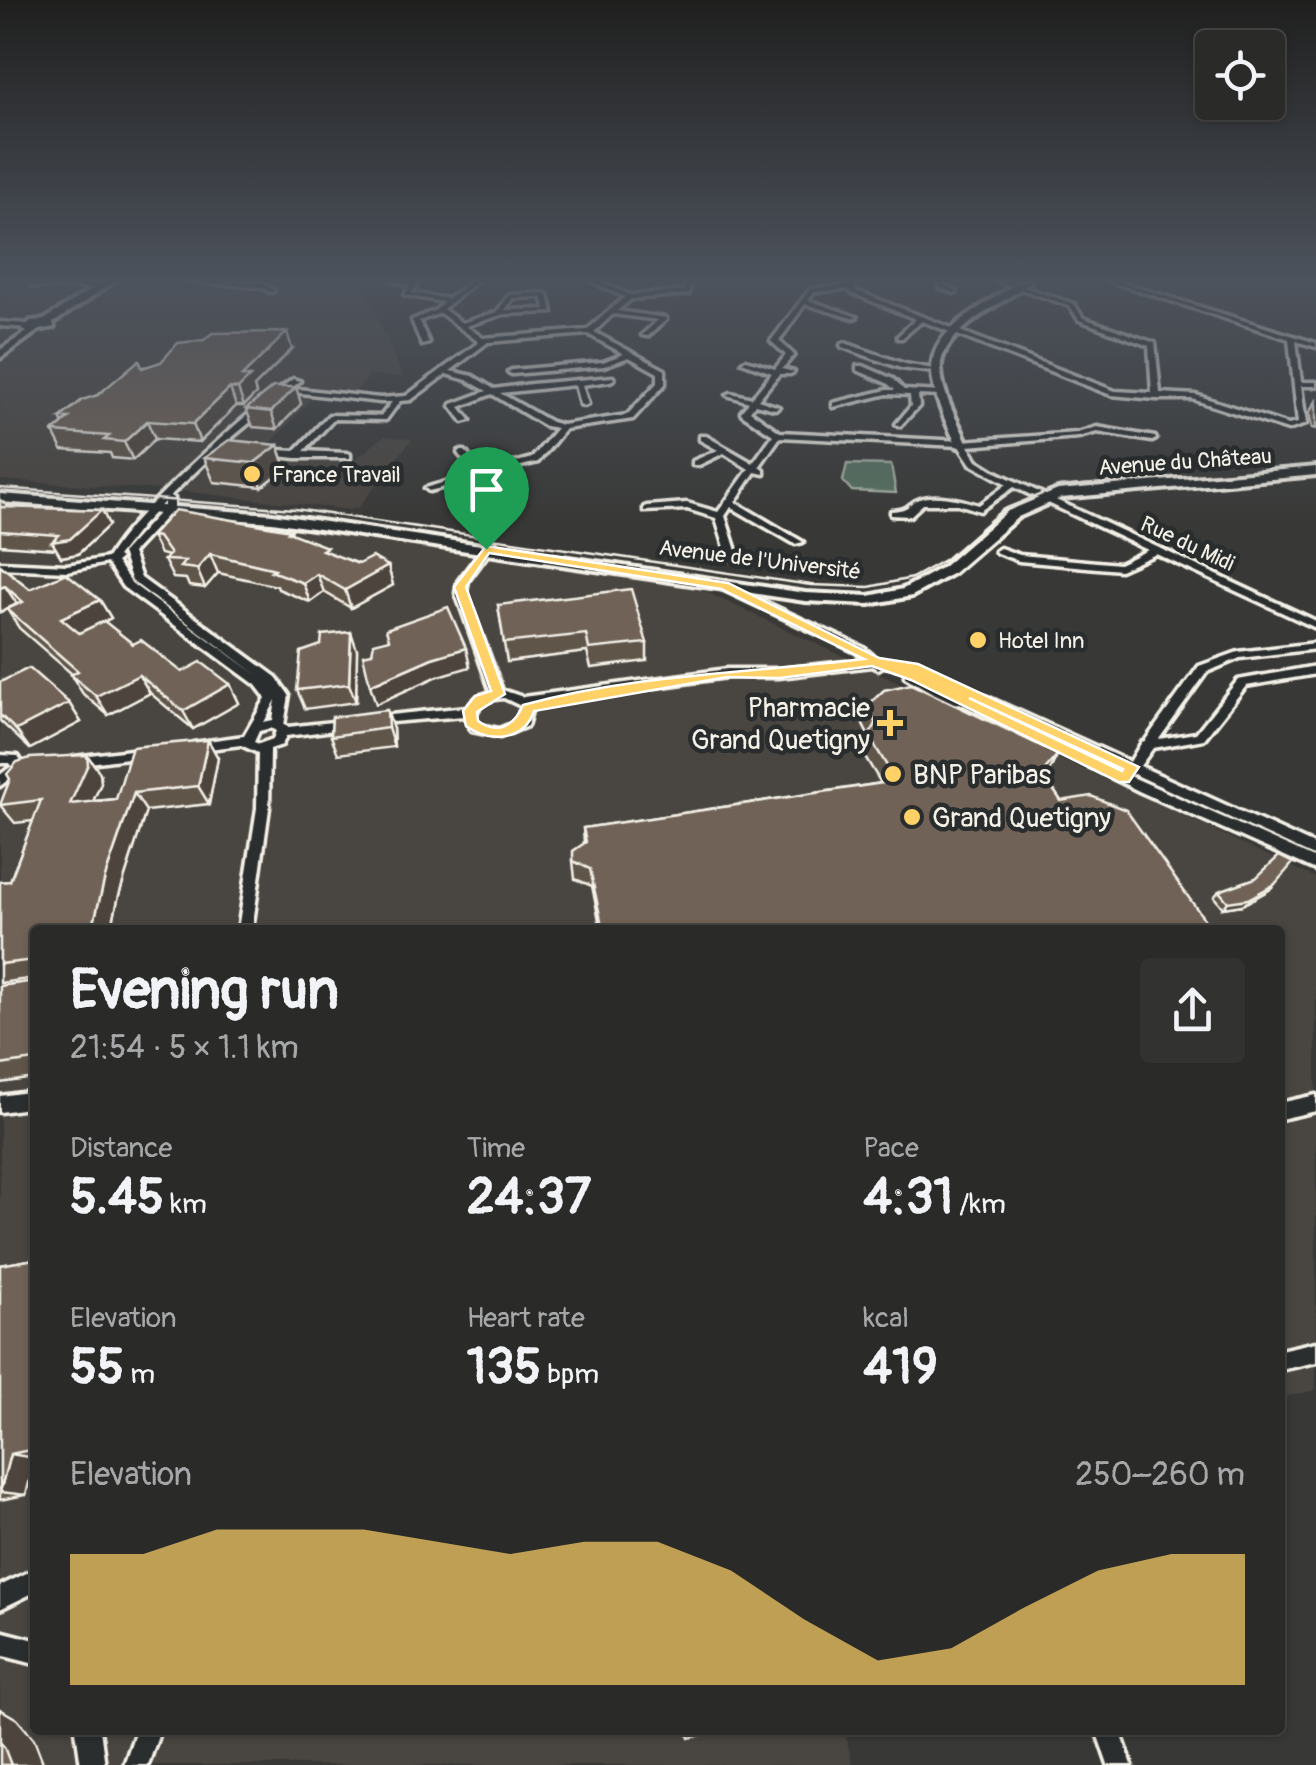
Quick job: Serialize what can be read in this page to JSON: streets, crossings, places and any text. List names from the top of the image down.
{
  "streets": {
    "main road": ["Avenue du Château", "Avenue de l'Université"],
    "street": ["Rue du Midi"]
  },
  "crossings": [
    ["Avenue du Château", "Rue du Midi"]
  ],
  "places": {
    "other": [
      "France Travail",
      "Hotel Inn",
      "BNP Paribas",
      "Grand Quetigny"
    ],
    "health": ["Pharmacie Grand Quetigny"]
  },
  "page": {
    "heading": ["Evening run", "21:54 · 5 × 1.1 km"],
    "stats": [
      ["Distance", "5.45 km"],
      ["Time", "24:37"],
      ["Pace", "4:31 /km"],
      ["Elevation", "55 m"],
      ["Heart rate", "135 bpm"],
      ["kcal", "419"]
    ],
    "chart": ["Elevation", "250–260 m"]
  }
}
